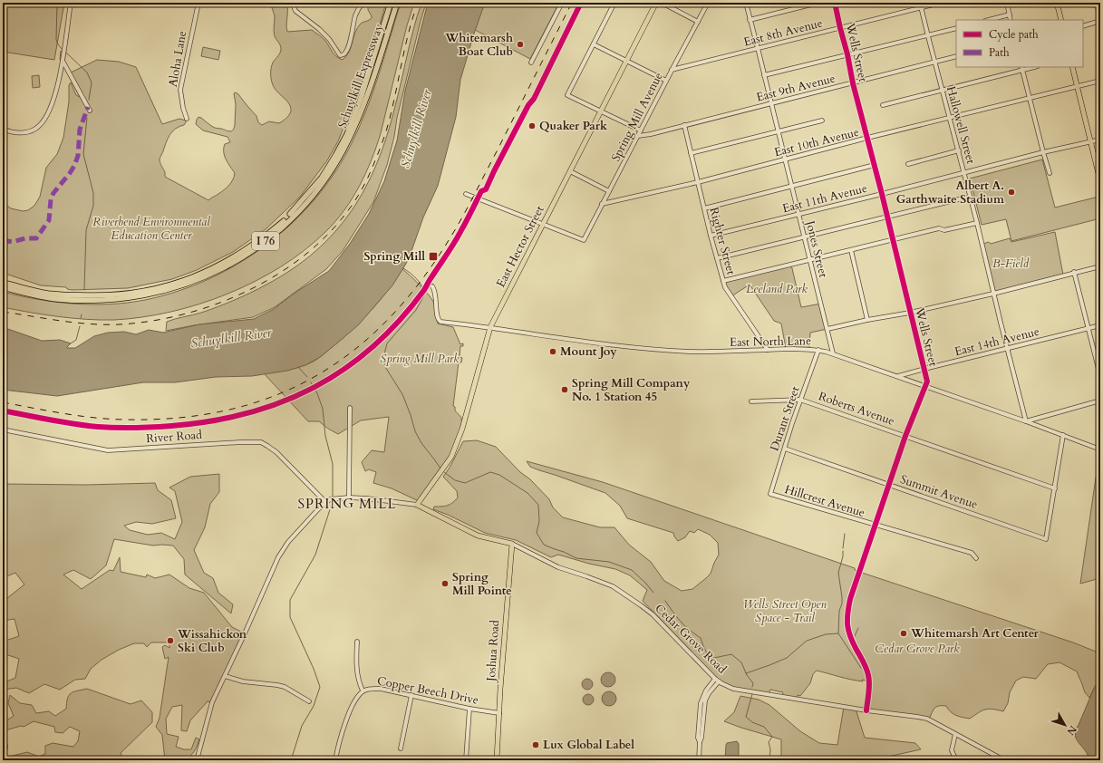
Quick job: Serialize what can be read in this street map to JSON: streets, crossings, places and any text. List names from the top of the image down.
{
  "streets": {
    "highway": ["Schuylkill Expressway", "I 76"],
    "main road": ["East Hector Street", "Cedar Grove Road", "Joshua Road"],
    "street": [
      "East 8th Avenue",
      "Wells Street",
      "Aloha Lane",
      "East 9th Avenue",
      "Spring Mill Avenue",
      "Hallowell Street",
      "East 10th Avenue",
      "East 11th Avenue",
      "Righter Street",
      "Jones Street",
      "East North Lane",
      "East 14th Avenue",
      "Roberts Avenue",
      "Durant Street",
      "River Road",
      "Summit Avenue",
      "Hillcrest Avenue",
      "Copper Beech Drive"
    ]
  },
  "crossings": [
    ["East 8th Avenue", "Wells Street"],
    ["East 8th Avenue", "Spring Mill Avenue"],
    ["East 8th Avenue", "Hallowell Street"],
    ["East 8th Avenue", "Jones Street"],
    ["Wells Street", "East 9th Avenue"],
    ["Wells Street", "East 10th Avenue"],
    ["Wells Street", "East 11th Avenue"],
    ["Wells Street", "East North Lane"],
    ["Wells Street", "East 14th Avenue"],
    ["Wells Street", "Roberts Avenue"],
    ["Wells Street", "Summit Avenue"],
    ["Wells Street", "Hillcrest Avenue"],
    ["Wells Street", "Cedar Grove Road"],
    ["East 9th Avenue", "Spring Mill Avenue"],
    ["East 9th Avenue", "Hallowell Street"],
    ["East 9th Avenue", "Righter Street"],
    ["East 9th Avenue", "Jones Street"],
    ["Spring Mill Avenue", "East 10th Avenue"],
    ["Spring Mill Avenue", "East Hector Street"],
    ["Hallowell Street", "East 10th Avenue"],
    ["Hallowell Street", "East 11th Avenue"],
    ["Hallowell Street", "East North Lane"],
    ["Hallowell Street", "East 14th Avenue"],
    ["East 10th Avenue", "Righter Street"],
    ["East 10th Avenue", "Jones Street"],
    ["East 11th Avenue", "Righter Street"],
    ["East 11th Avenue", "Jones Street"],
    ["Righter Street", "East North Lane"],
    ["East Hector Street", "East North Lane"],
    ["East Hector Street", "Cedar Grove Road"],
    ["Jones Street", "East North Lane"],
    ["East North Lane", "East 14th Avenue"],
    ["East North Lane", "Durant Street"],
    ["Roberts Avenue", "Durant Street"],
    ["Roberts Avenue", "Summit Avenue"],
    ["Durant Street", "Summit Avenue"],
    ["Durant Street", "Hillcrest Avenue"],
    ["Cedar Grove Road", "Joshua Road"],
    ["Joshua Road", "Copper Beech Drive"]
  ],
  "districts": ["SPRING MILL"],
  "water": ["Schuylkill River"],
  "parks": [
    "Riverbend Environmental Education Center",
    "B-Field",
    "Leeland Park",
    "Spring Mill Park",
    "Wells Street Open Space - Trail",
    "Cedar Grove Park"
  ],
  "places": {
    "other": [
      "Whitemarsh Boat Club",
      "Quaker Park",
      "Albert A. Garthwaite Stadium",
      "Mount Joy",
      "Spring Mill Company No. 1 Station 45",
      "Spring Mill Pointe",
      "Whitemarsh Art Center",
      "Wissahickon Ski Club",
      "Lux Global Label"
    ],
    "transit": ["Spring Mill"]
  },
  "legend": ["Cycle path", "Path"],
  "north": "bottom right"
}
